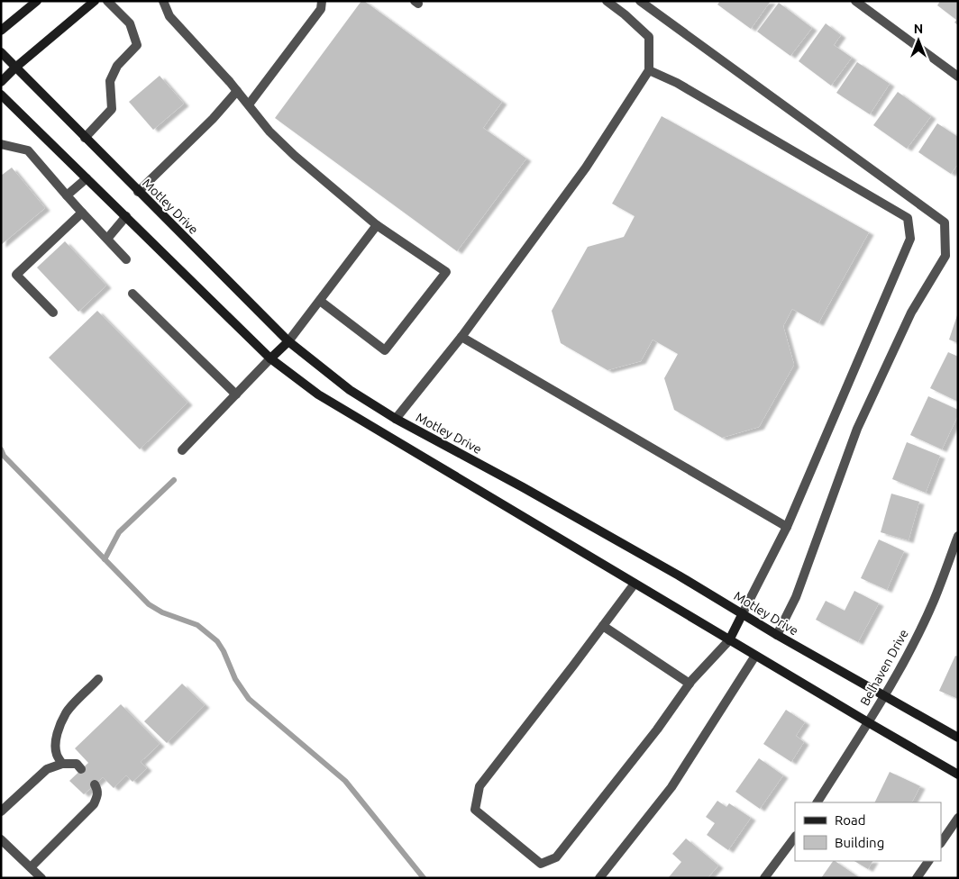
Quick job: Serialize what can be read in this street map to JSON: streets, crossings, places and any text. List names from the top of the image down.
{
  "streets": {
    "main road": ["Motley Drive"],
    "street": ["Belhaven Drive"]
  },
  "crossings": [
    ["Motley Drive", "Belhaven Drive"]
  ],
  "legend": ["Road", "Building"],
  "north": "top"
}
